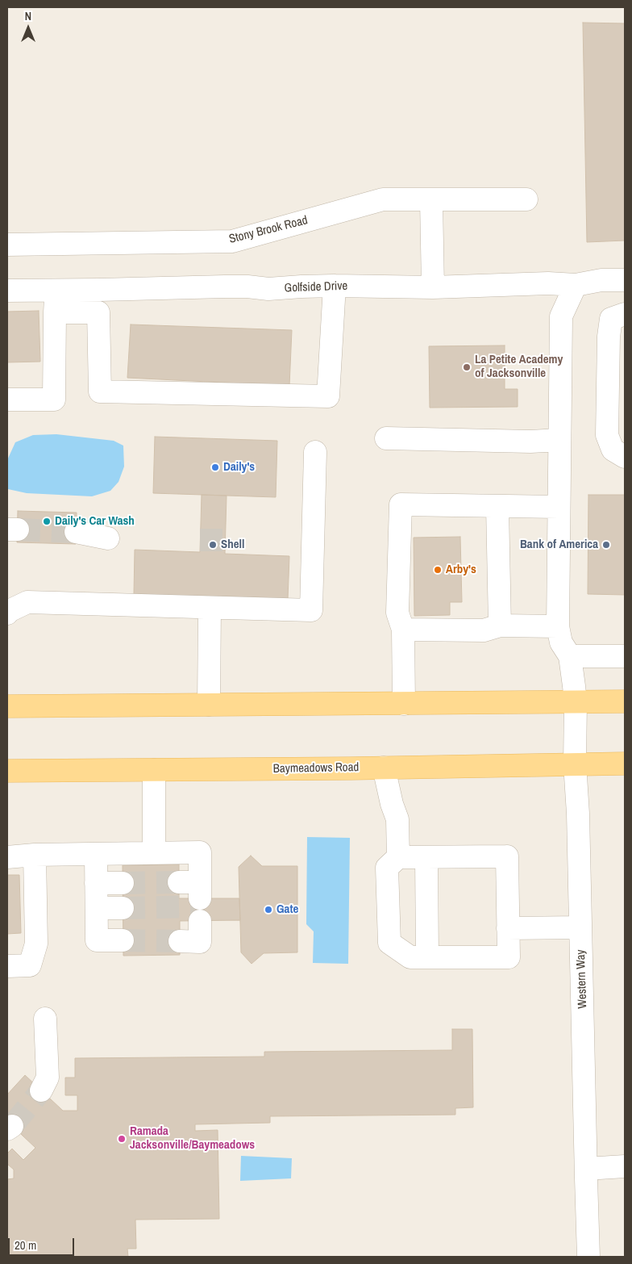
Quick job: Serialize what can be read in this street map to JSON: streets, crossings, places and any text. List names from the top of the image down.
{
  "streets": {
    "main road": ["Baymeadows Road"],
    "street": ["Stony Brook Road", "Golfside Drive", "Western Way"]
  },
  "crossings": [
    ["Baymeadows Road", "Western Way"]
  ],
  "places": [
    "La Petite Academy of Jacksonville",
    "Daily's",
    "Daily's Car Wash",
    "Shell",
    "Bank of America",
    "Arby's",
    "Gate",
    "Ramada Jacksonville/Baymeadows"
  ],
  "scale_bar": "20 m",
  "north": "top"
}
